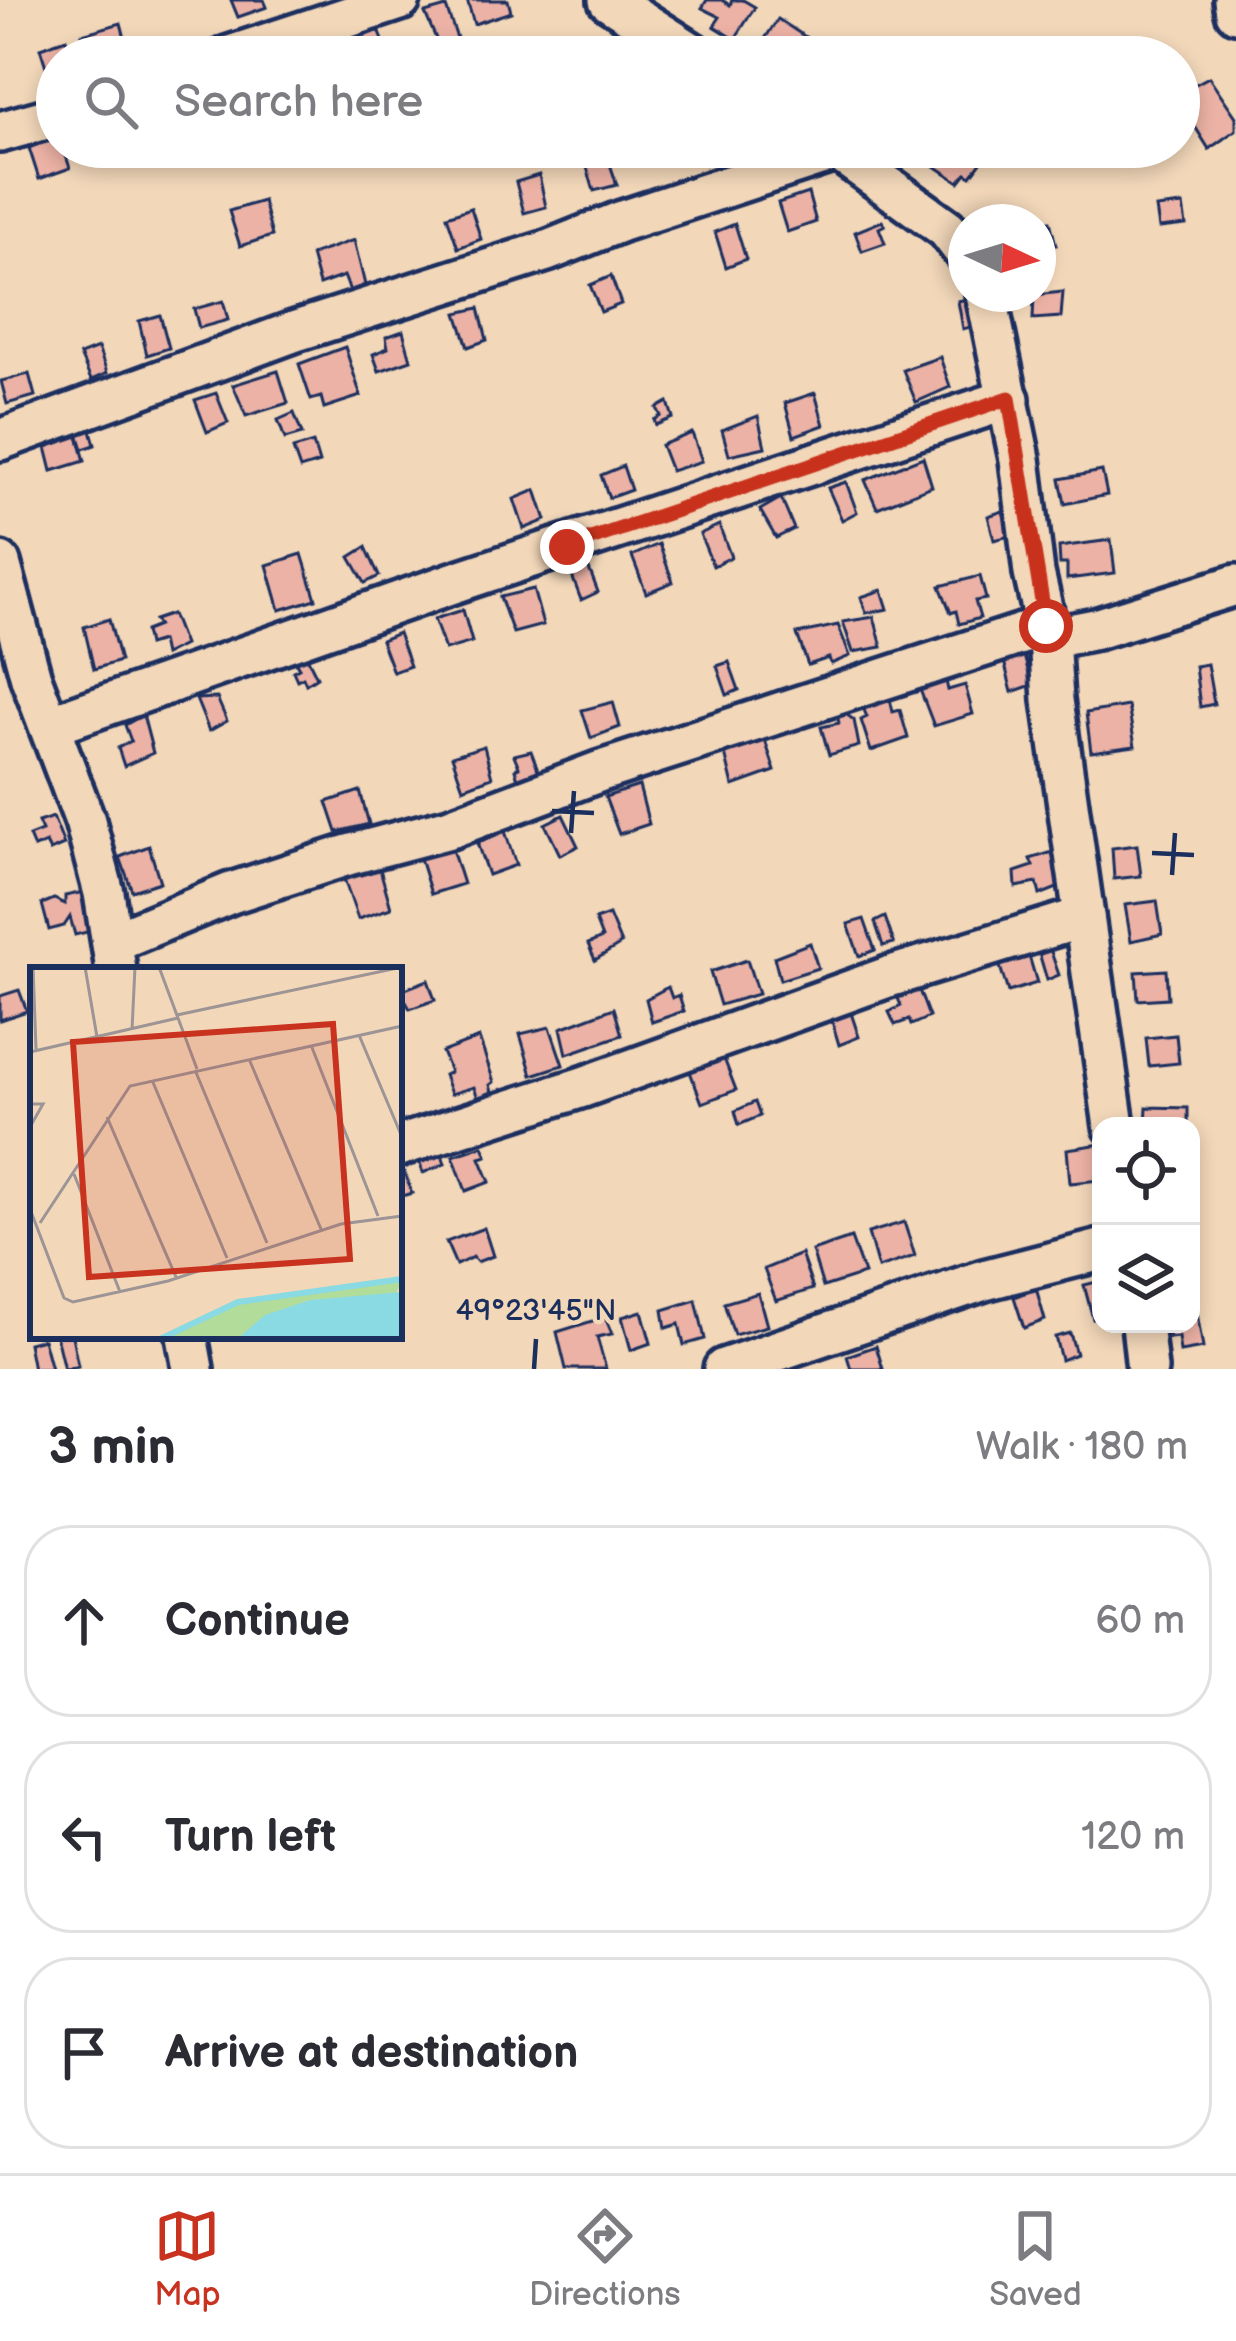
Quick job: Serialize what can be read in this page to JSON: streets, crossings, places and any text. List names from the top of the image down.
{
  "north": "right",
  "page": {
    "search": "Search here",
    "heading": ["3 min", "Walk · 180 m"],
    "list": [
      ["Continue", "60 m"],
      ["Turn left", "120 m"],
      "Arrive at destination"
    ],
    "nav": ["Map", "Directions", "Saved"]
  },
  "coordinates": ["49°23'45\"N"]
}
